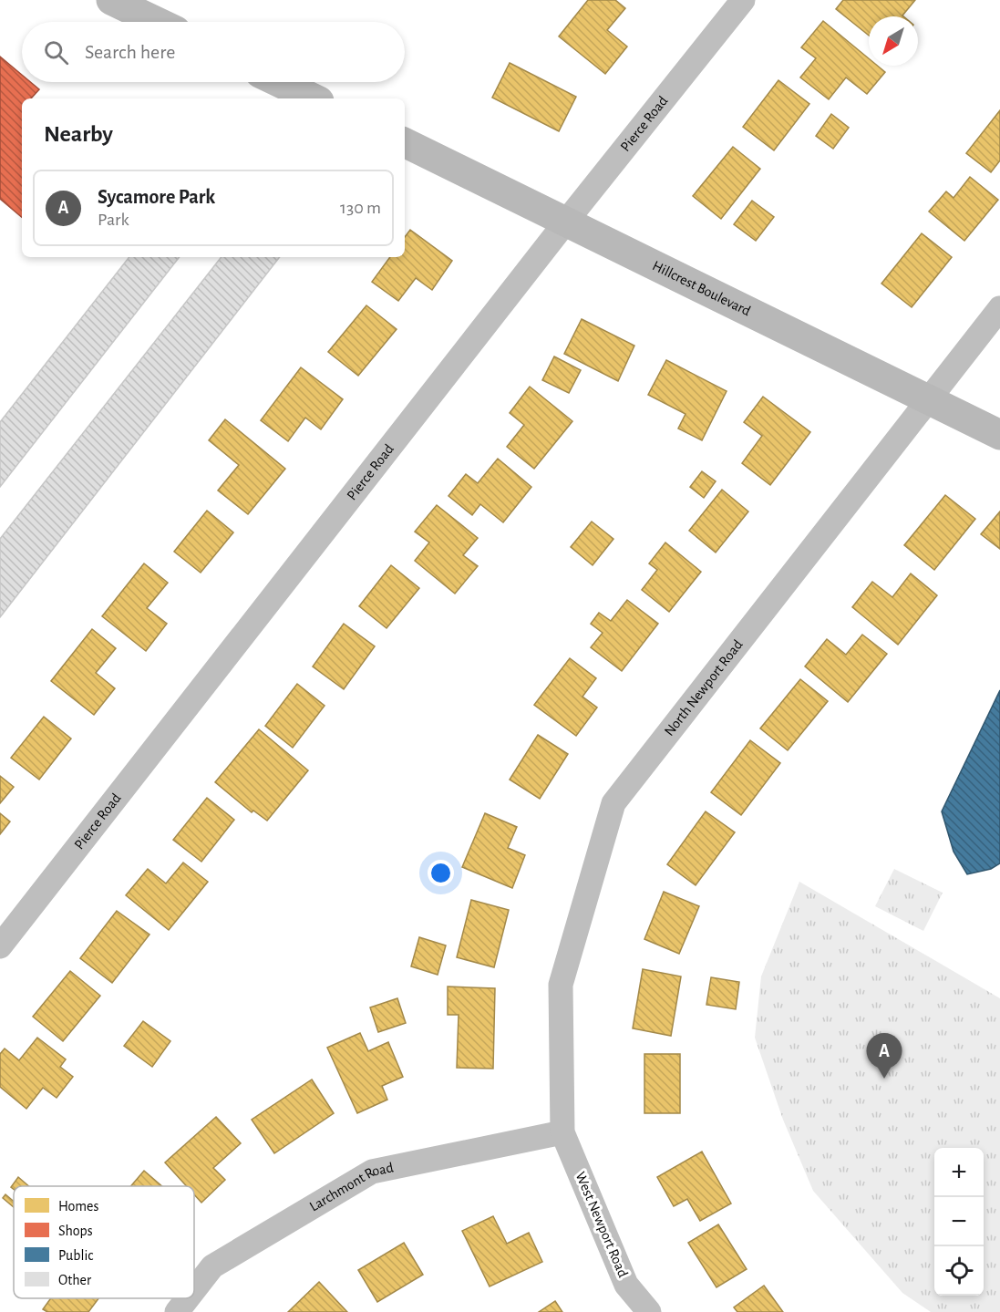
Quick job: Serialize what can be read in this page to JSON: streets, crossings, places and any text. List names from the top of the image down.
{
  "streets": {
    "street": [
      "Pierce Road",
      "Hillcrest Boulevard",
      "North Newport Road",
      "Larchmont Road",
      "West Newport Road"
    ]
  },
  "crossings": [
    ["Pierce Road", "Hillcrest Boulevard"],
    ["Hillcrest Boulevard", "North Newport Road"],
    ["North Newport Road", "Larchmont Road"],
    ["North Newport Road", "West Newport Road"],
    ["Larchmont Road", "West Newport Road"]
  ],
  "legend": [
    "Homes",
    "Shops",
    "Public",
    "Other"
  ],
  "north": "bottom left",
  "page": {
    "search": "Search here",
    "heading": "Nearby",
    "list": [
      {
        "mark": "A",
        "name": "Sycamore Park",
        "note": "Park",
        "value": "130 m"
      }
    ],
    "pins": "A",
    "map_buttons": ["+", "−"]
  }
}
